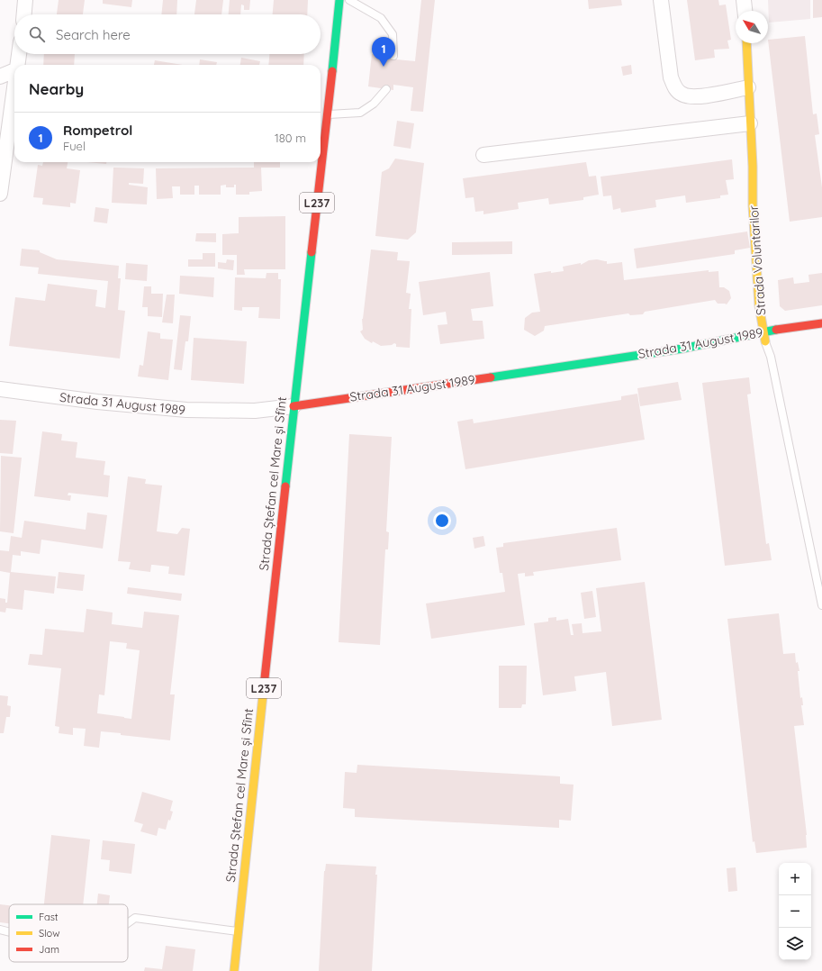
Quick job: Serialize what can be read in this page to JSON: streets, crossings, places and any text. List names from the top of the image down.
{
  "streets": {
    "main road": [
      "L237",
      "Strada Voluntarilor",
      "Strada 31 August 1989",
      "Strada Ștefan cel Mare și Sfînt"
    ]
  },
  "crossings": [
    ["Strada Voluntarilor", "Strada 31 August 1989"],
    ["Strada 31 August 1989", "Strada Ștefan cel Mare și Sfînt"]
  ],
  "legend": ["Fast", "Slow", "Jam"],
  "north": "top left",
  "page": {
    "search": "Search here",
    "pins": "1",
    "heading": "Nearby",
    "list": [
      {
        "mark": "1",
        "name": "Rompetrol",
        "note": "Fuel",
        "value": "180 m"
      }
    ],
    "map_buttons": ["+", "−"]
  }
}
